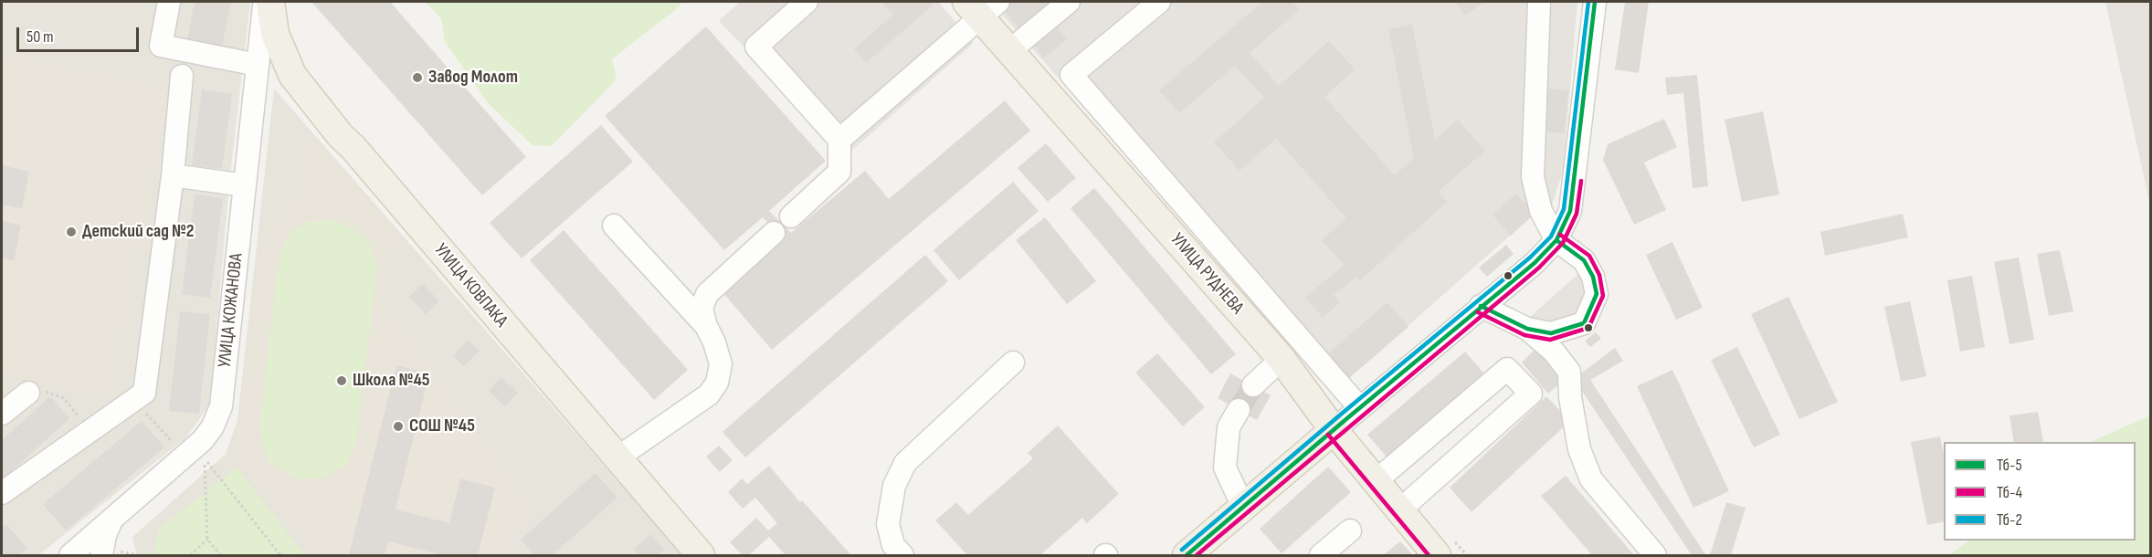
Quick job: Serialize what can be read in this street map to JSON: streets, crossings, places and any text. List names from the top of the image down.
{
  "streets": {
    "main road": ["УЛИЦА РУДНЕВА", "УЛИЦА КОВПАКА"],
    "street": ["УЛИЦА КОЖАНОВА"]
  },
  "places": [
    "Завод Молот",
    "Детский сад №2",
    "Школа №45",
    "СОШ №45"
  ],
  "lines": ["transit line Тб-5", "transit line Тб-2", "transit line Тб-4"],
  "legend": ["Тб-5", "Тб-4", "Тб-2"],
  "scale_bar": "50 m"
}
